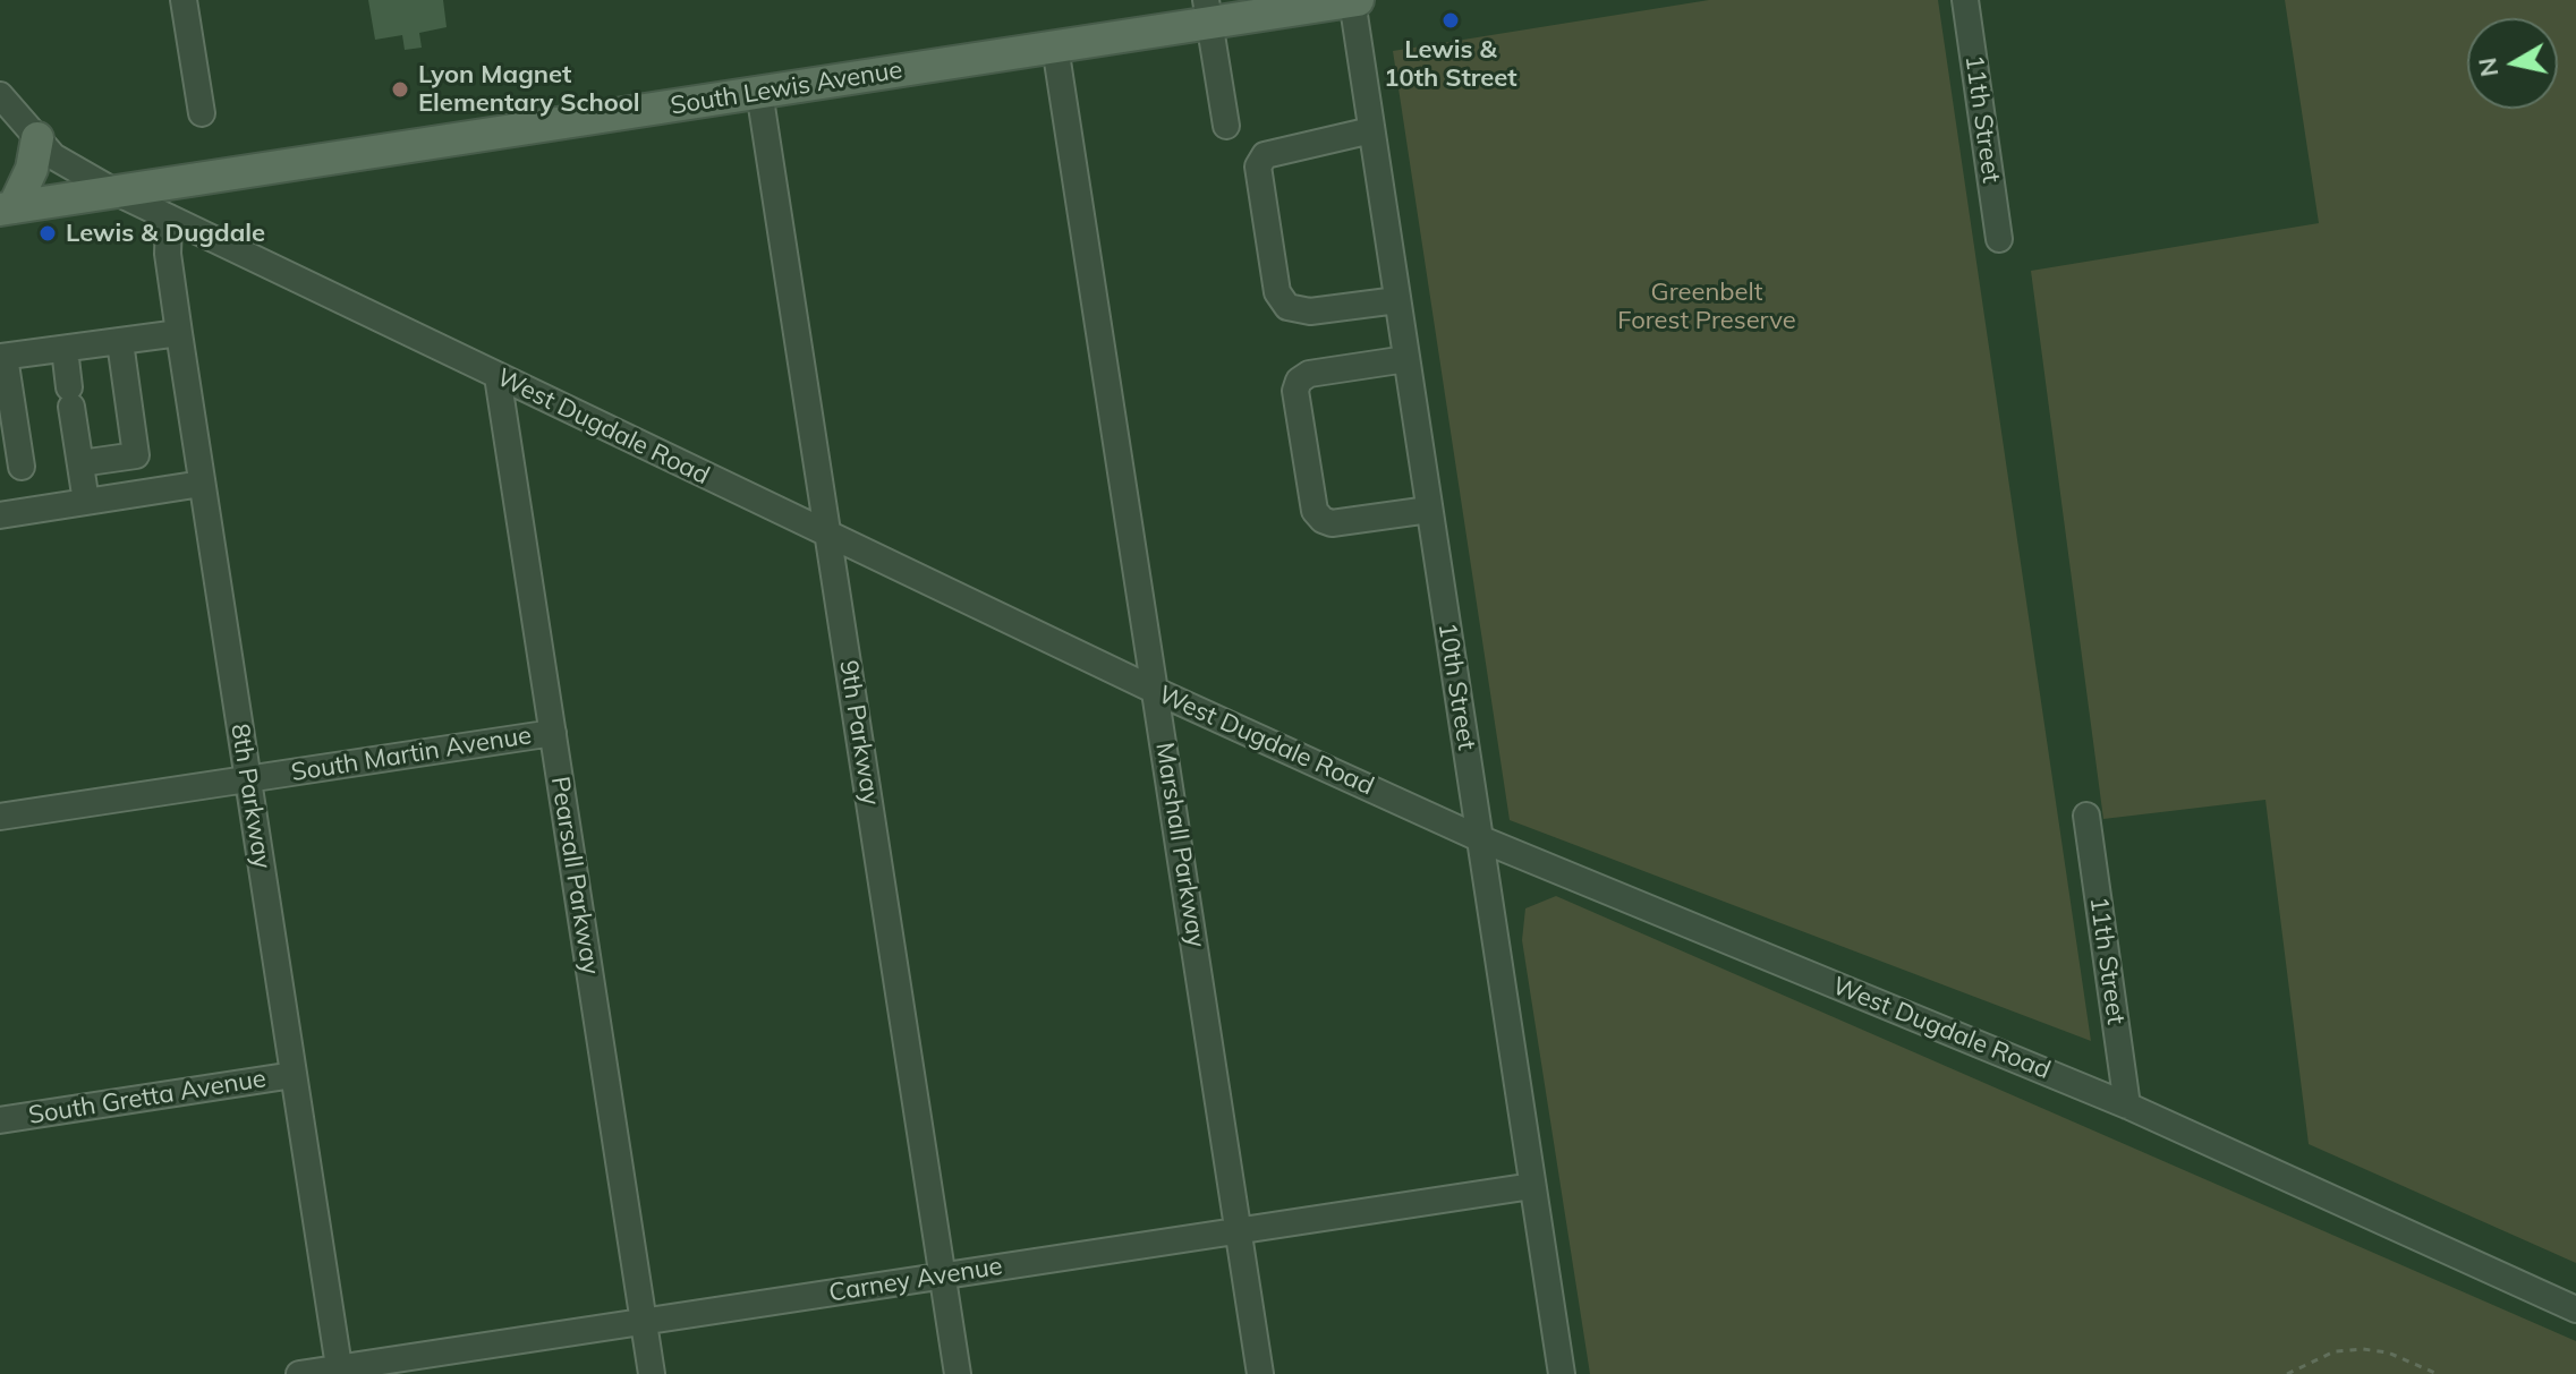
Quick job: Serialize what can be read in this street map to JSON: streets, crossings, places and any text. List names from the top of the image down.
{
  "streets": {
    "main road": ["South Lewis Avenue"],
    "street": [
      "11th Street",
      "West Dugdale Road",
      "10th Street",
      "9th Parkway",
      "South Martin Avenue",
      "8th Parkway",
      "Marshall Parkway",
      "Pearsall Parkway",
      "South Gretta Avenue",
      "Carney Avenue"
    ]
  },
  "crossings": [
    ["South Lewis Avenue", "West Dugdale Road"],
    ["South Lewis Avenue", "10th Street"],
    ["South Lewis Avenue", "9th Parkway"],
    ["South Lewis Avenue", "Marshall Parkway"],
    ["11th Street", "West Dugdale Road"],
    ["West Dugdale Road", "10th Street"],
    ["West Dugdale Road", "9th Parkway"],
    ["West Dugdale Road", "8th Parkway"],
    ["West Dugdale Road", "Marshall Parkway"],
    ["West Dugdale Road", "Pearsall Parkway"],
    ["10th Street", "Carney Avenue"],
    ["9th Parkway", "Carney Avenue"],
    ["South Martin Avenue", "8th Parkway"],
    ["South Martin Avenue", "Pearsall Parkway"],
    ["8th Parkway", "South Gretta Avenue"],
    ["8th Parkway", "Carney Avenue"],
    ["Marshall Parkway", "Carney Avenue"],
    ["Pearsall Parkway", "Carney Avenue"]
  ],
  "parks": ["Greenbelt Forest Preserve"],
  "places": ["Lewis & 10th Street", "Lyon Magnet Elementary School", "Lewis & Dugdale"],
  "north": "left"
}
